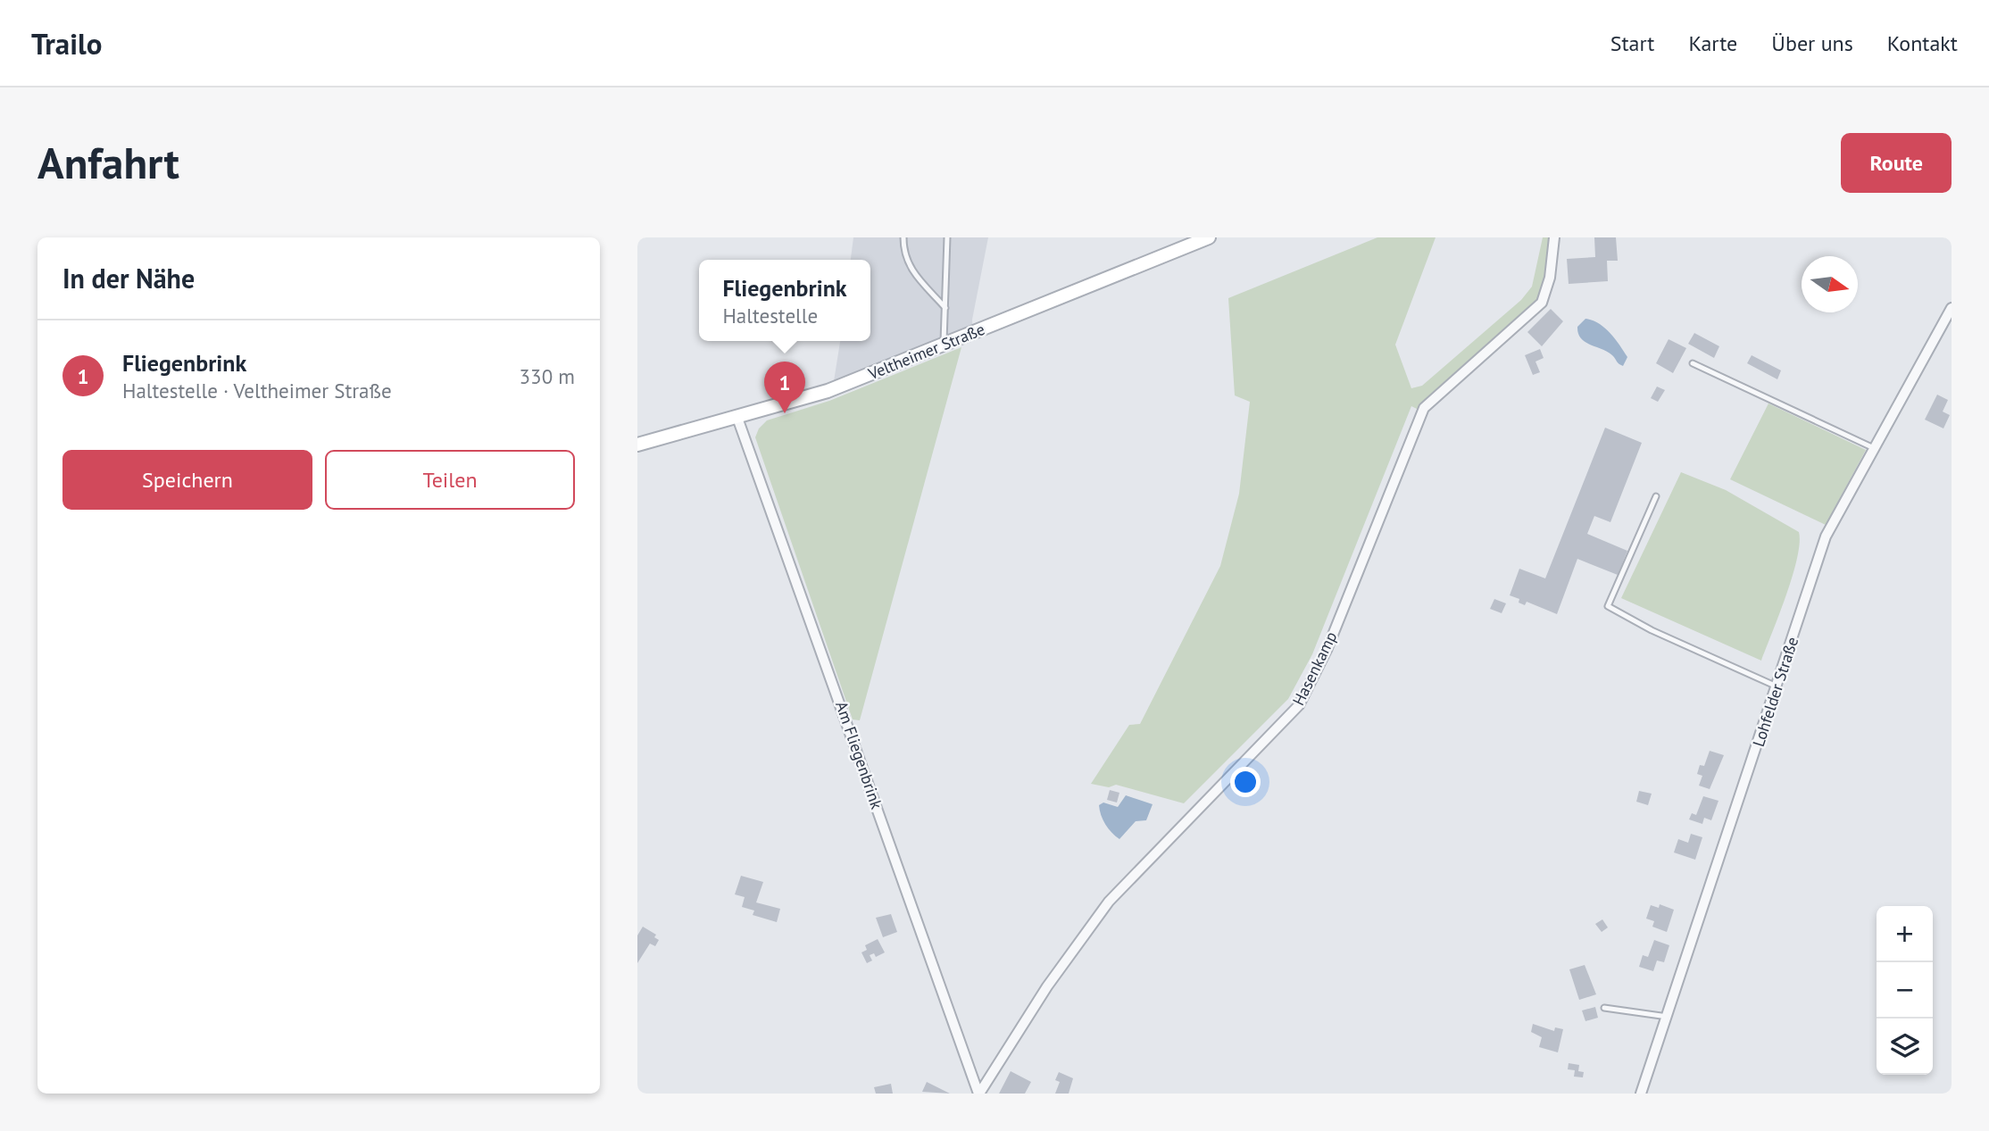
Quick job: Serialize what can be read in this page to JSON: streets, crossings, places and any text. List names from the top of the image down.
{
  "streets": {
    "main road": ["Veltheimer Straße"],
    "street": ["Hasenkamp", "Lohfelder Straße", "Am Fliegenbrink"]
  },
  "crossings": [
    ["Veltheimer Straße", "Am Fliegenbrink"],
    ["Hasenkamp", "Am Fliegenbrink"]
  ],
  "north": "right",
  "page": {
    "header": "Trailo",
    "nav": [
      "Start",
      "Karte",
      "Über uns",
      "Kontakt"
    ],
    "buttons": [
      "Route",
      ["Speichern", "Teilen"]
    ],
    "title": "Anfahrt",
    "heading": "In der Nähe",
    "popup": ["Fliegenbrink", "Haltestelle"],
    "list": [
      {
        "mark": "1",
        "name": "Fliegenbrink",
        "note": "Haltestelle · Veltheimer Straße",
        "value": "330 m"
      }
    ],
    "pins": "1",
    "map_buttons": ["+", "−"]
  }
}
